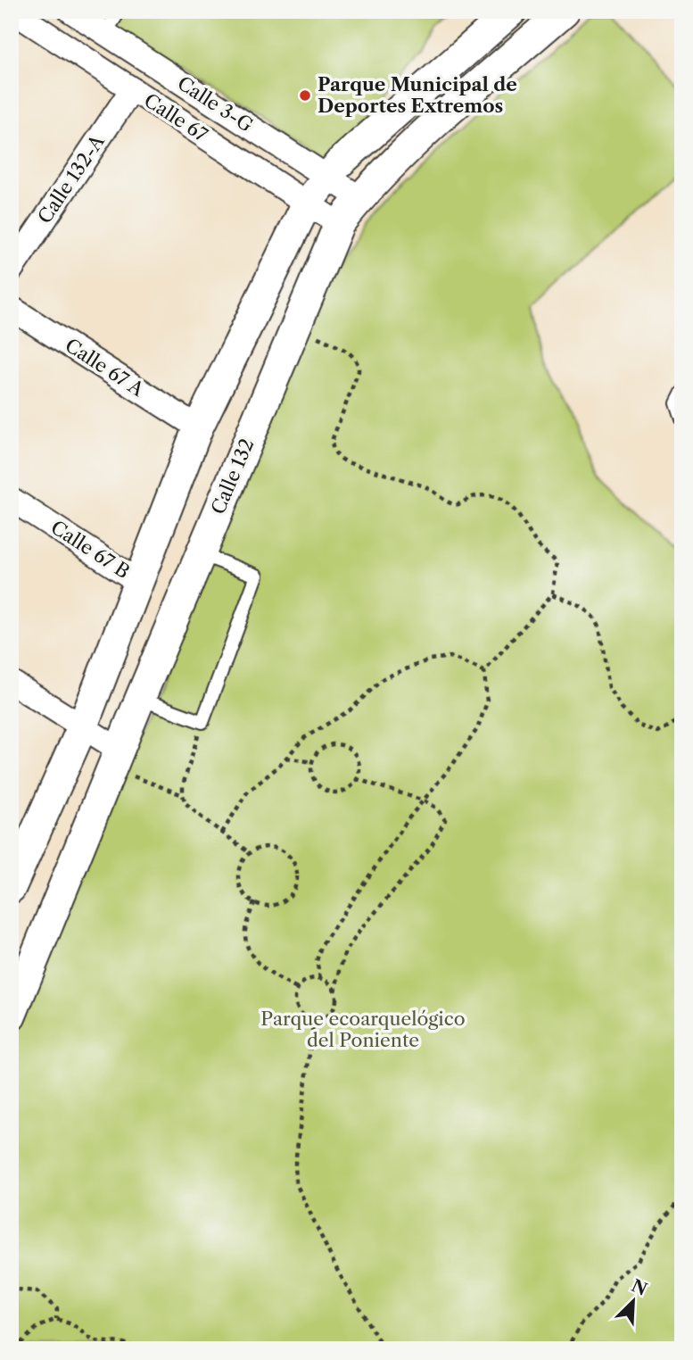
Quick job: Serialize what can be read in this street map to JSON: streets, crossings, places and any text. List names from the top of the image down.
{
  "streets": {
    "street": [
      "Calle 3-G",
      "Calle 67",
      "Calle 132-A",
      "Calle 67 A",
      "Calle 132",
      "Calle 67 B"
    ]
  },
  "crossings": [
    ["Calle 3-G", "Calle 132"],
    ["Calle 67", "Calle 132-A"],
    ["Calle 67", "Calle 132"]
  ],
  "parks": ["Parque ecoarquelógico del Poniente"],
  "places": ["Parque Municipal de Deportes Extremos"],
  "north": "top right"
}
